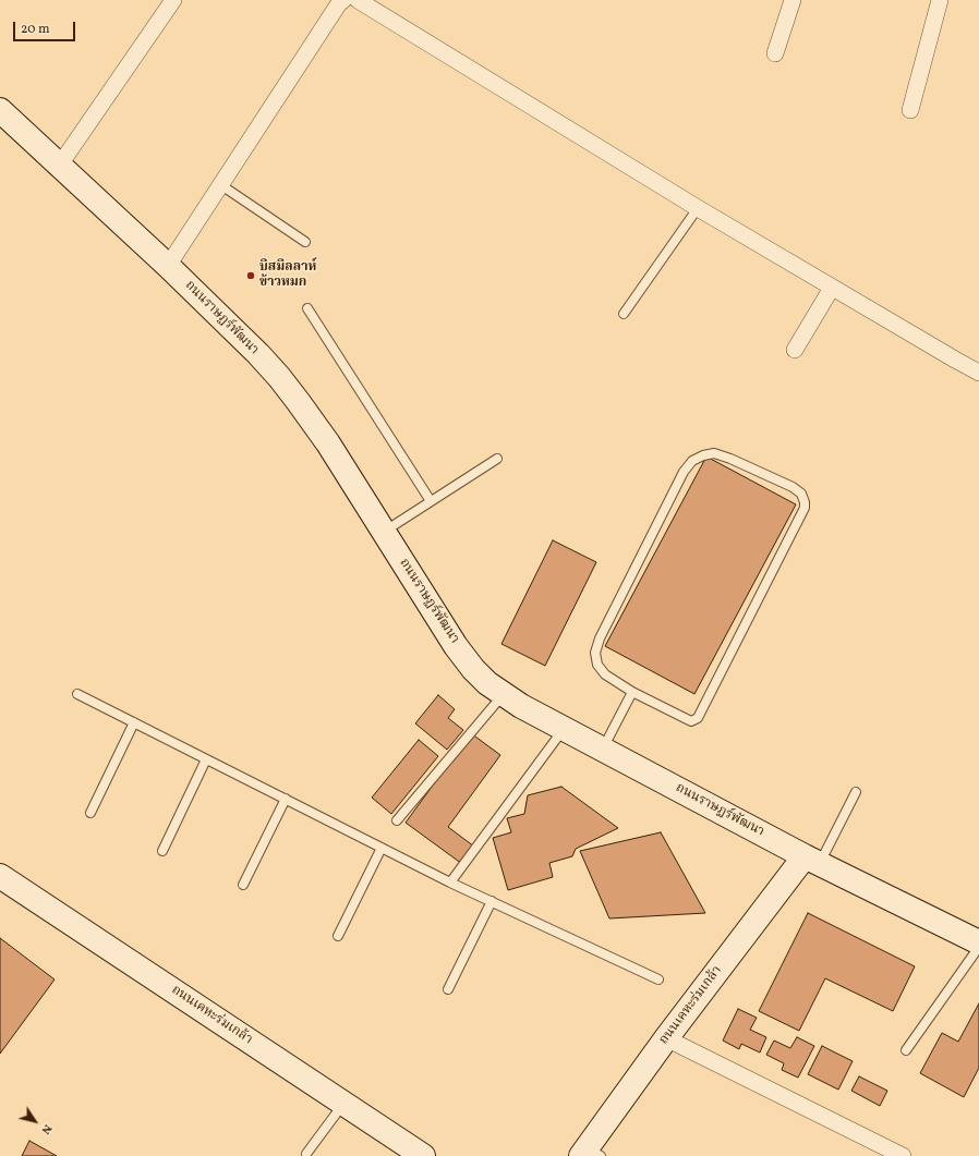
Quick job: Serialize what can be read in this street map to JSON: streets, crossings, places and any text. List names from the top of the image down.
{
  "streets": {
    "street": ["ถนนราษฏร์พัฒนา", "ถนนเคหะร่มเกล้า"]
  },
  "crossings": [
    ["ถนนราษฏร์พัฒนา", "ถนนเคหะร่มเกล้า"]
  ],
  "places": ["บิสมิลลาห์ ข้าวหมก"],
  "scale_bar": "20 m",
  "north": "bottom right"
}
